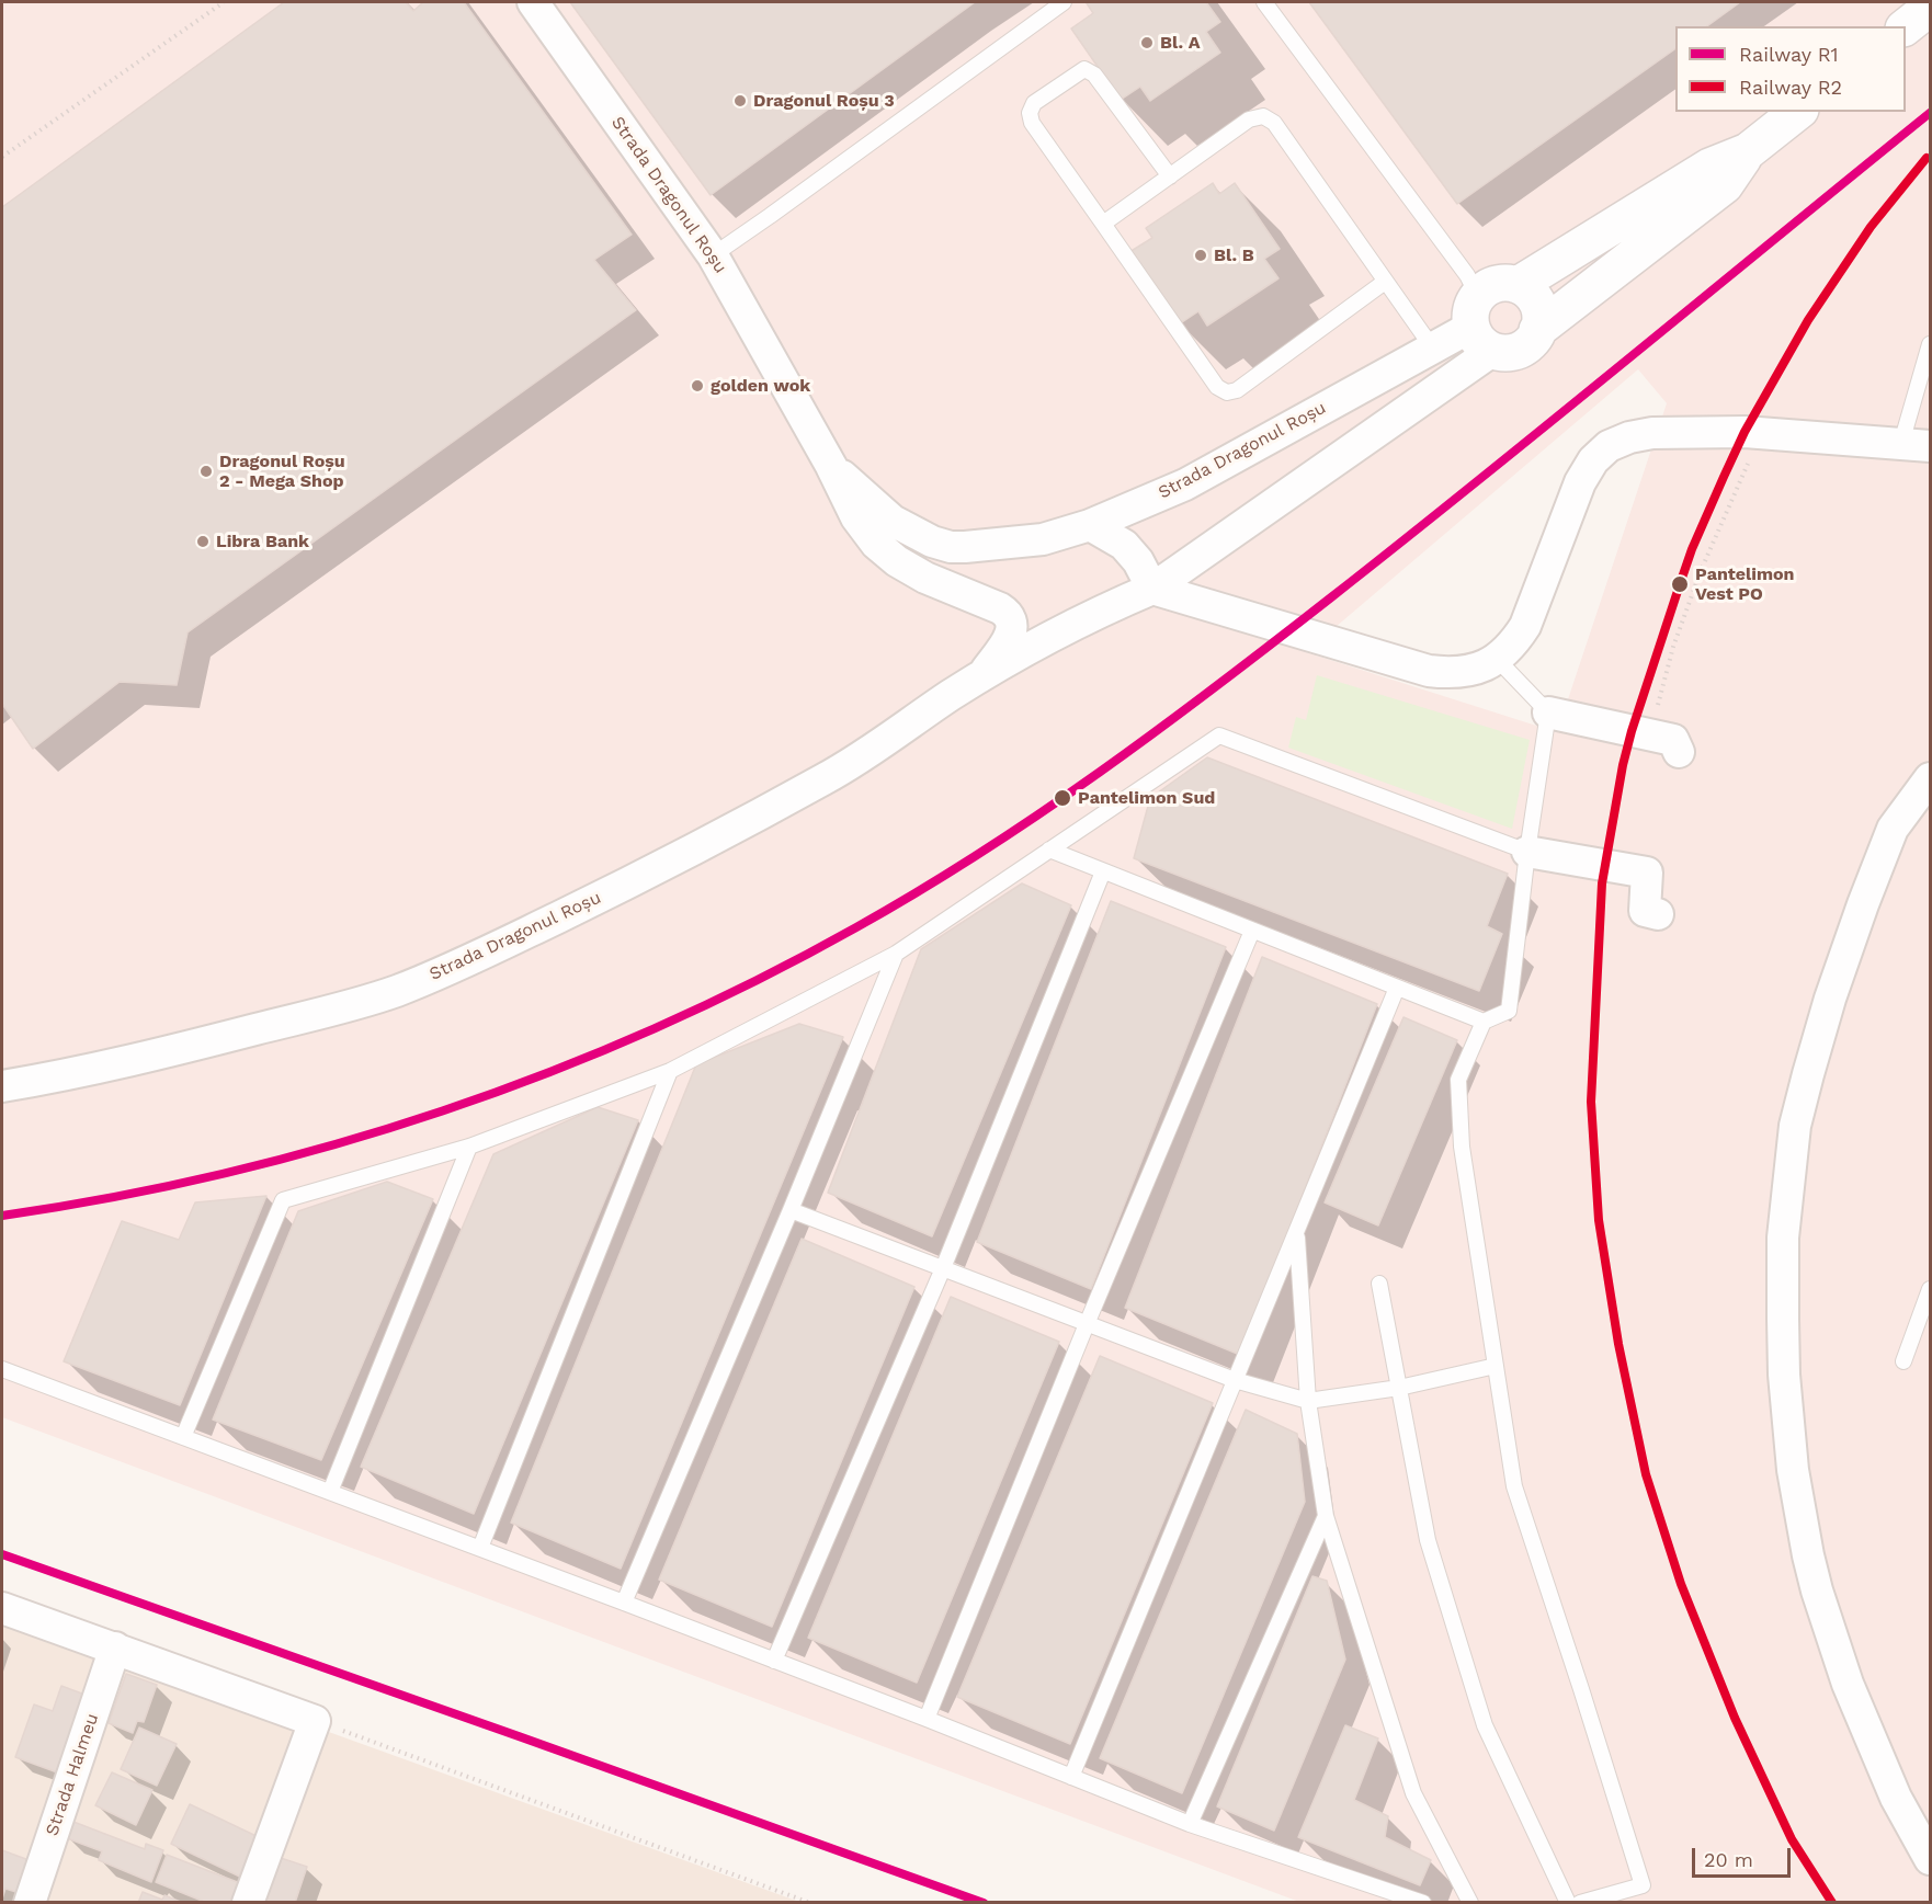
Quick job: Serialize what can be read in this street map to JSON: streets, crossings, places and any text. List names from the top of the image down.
{
  "streets": {
    "street": ["Strada Dragonul Roșu", "Strada Halmeu"]
  },
  "places": [
    "Bl. A",
    "Dragonul Roșu 3",
    "Bl. B",
    "golden wok",
    "Dragonul Roșu 2 - Mega Shop",
    "Libra Bank",
    "Pantelimon Vest PO",
    "Pantelimon Sud"
  ],
  "lines": ["rail line R1", "rail line R2"],
  "legend": ["Railway R1", "Railway R2"],
  "scale_bar": "20 m"
}
